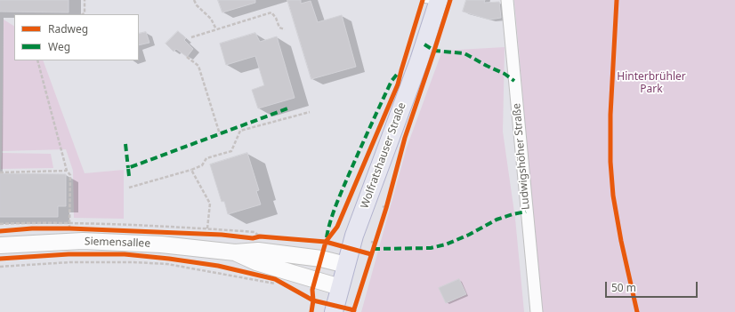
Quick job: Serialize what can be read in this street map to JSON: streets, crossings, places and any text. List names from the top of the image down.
{
  "streets": {
    "main road": ["Wolfratshauser Straße", "Siemensallee"],
    "street": ["Ludwigshöher Straße"]
  },
  "crossings": [
    ["Wolfratshauser Straße", "Siemensallee"]
  ],
  "parks": ["Hinterbrühler Park"],
  "legend": ["Radweg", "Weg"],
  "scale_bar": "50 m"
}
